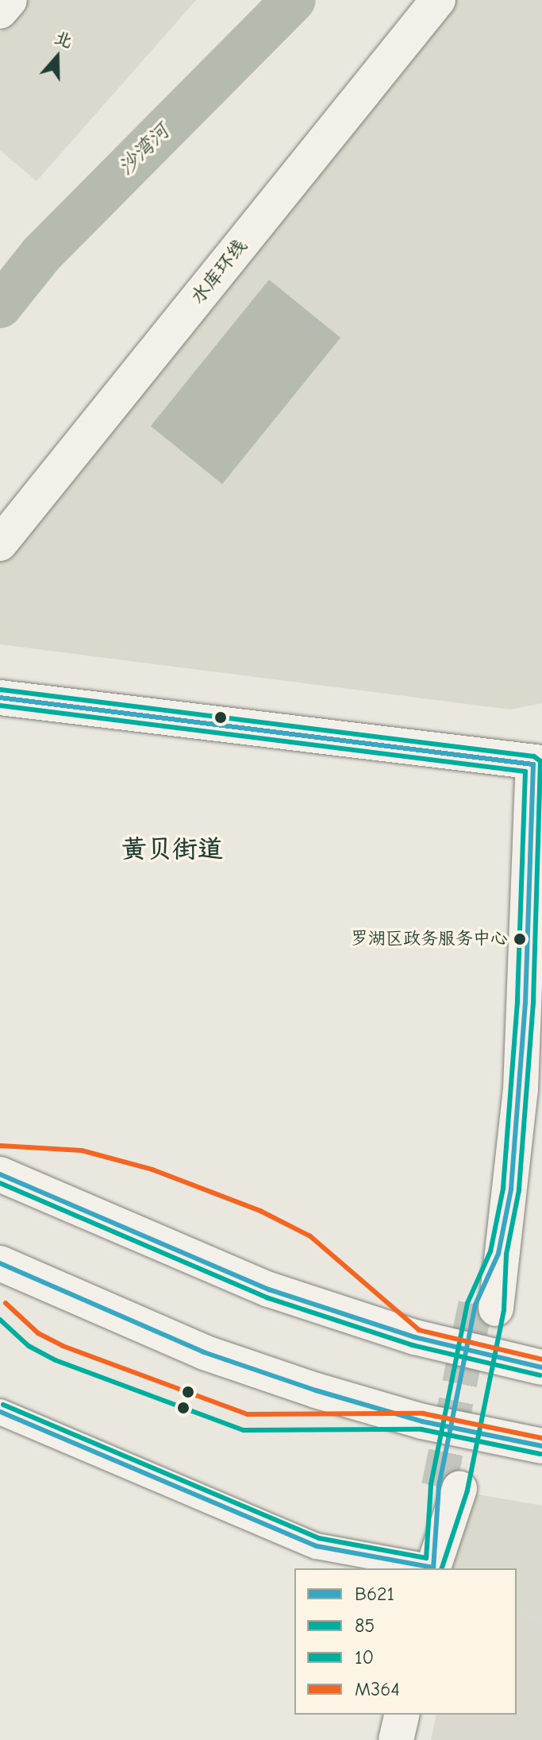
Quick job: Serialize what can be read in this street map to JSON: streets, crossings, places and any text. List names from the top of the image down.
{
  "streets": {
    "main road": ["水库环线"]
  },
  "districts": ["黄贝街道"],
  "water": ["沙湾河"],
  "places": ["罗湖区政务服务中心"],
  "lines": [
    "transit line 10",
    "transit line B621",
    "transit line 85",
    "transit line M364"
  ],
  "legend": [
    "B621",
    "85",
    "10",
    "M364"
  ],
  "north": "top"
}
